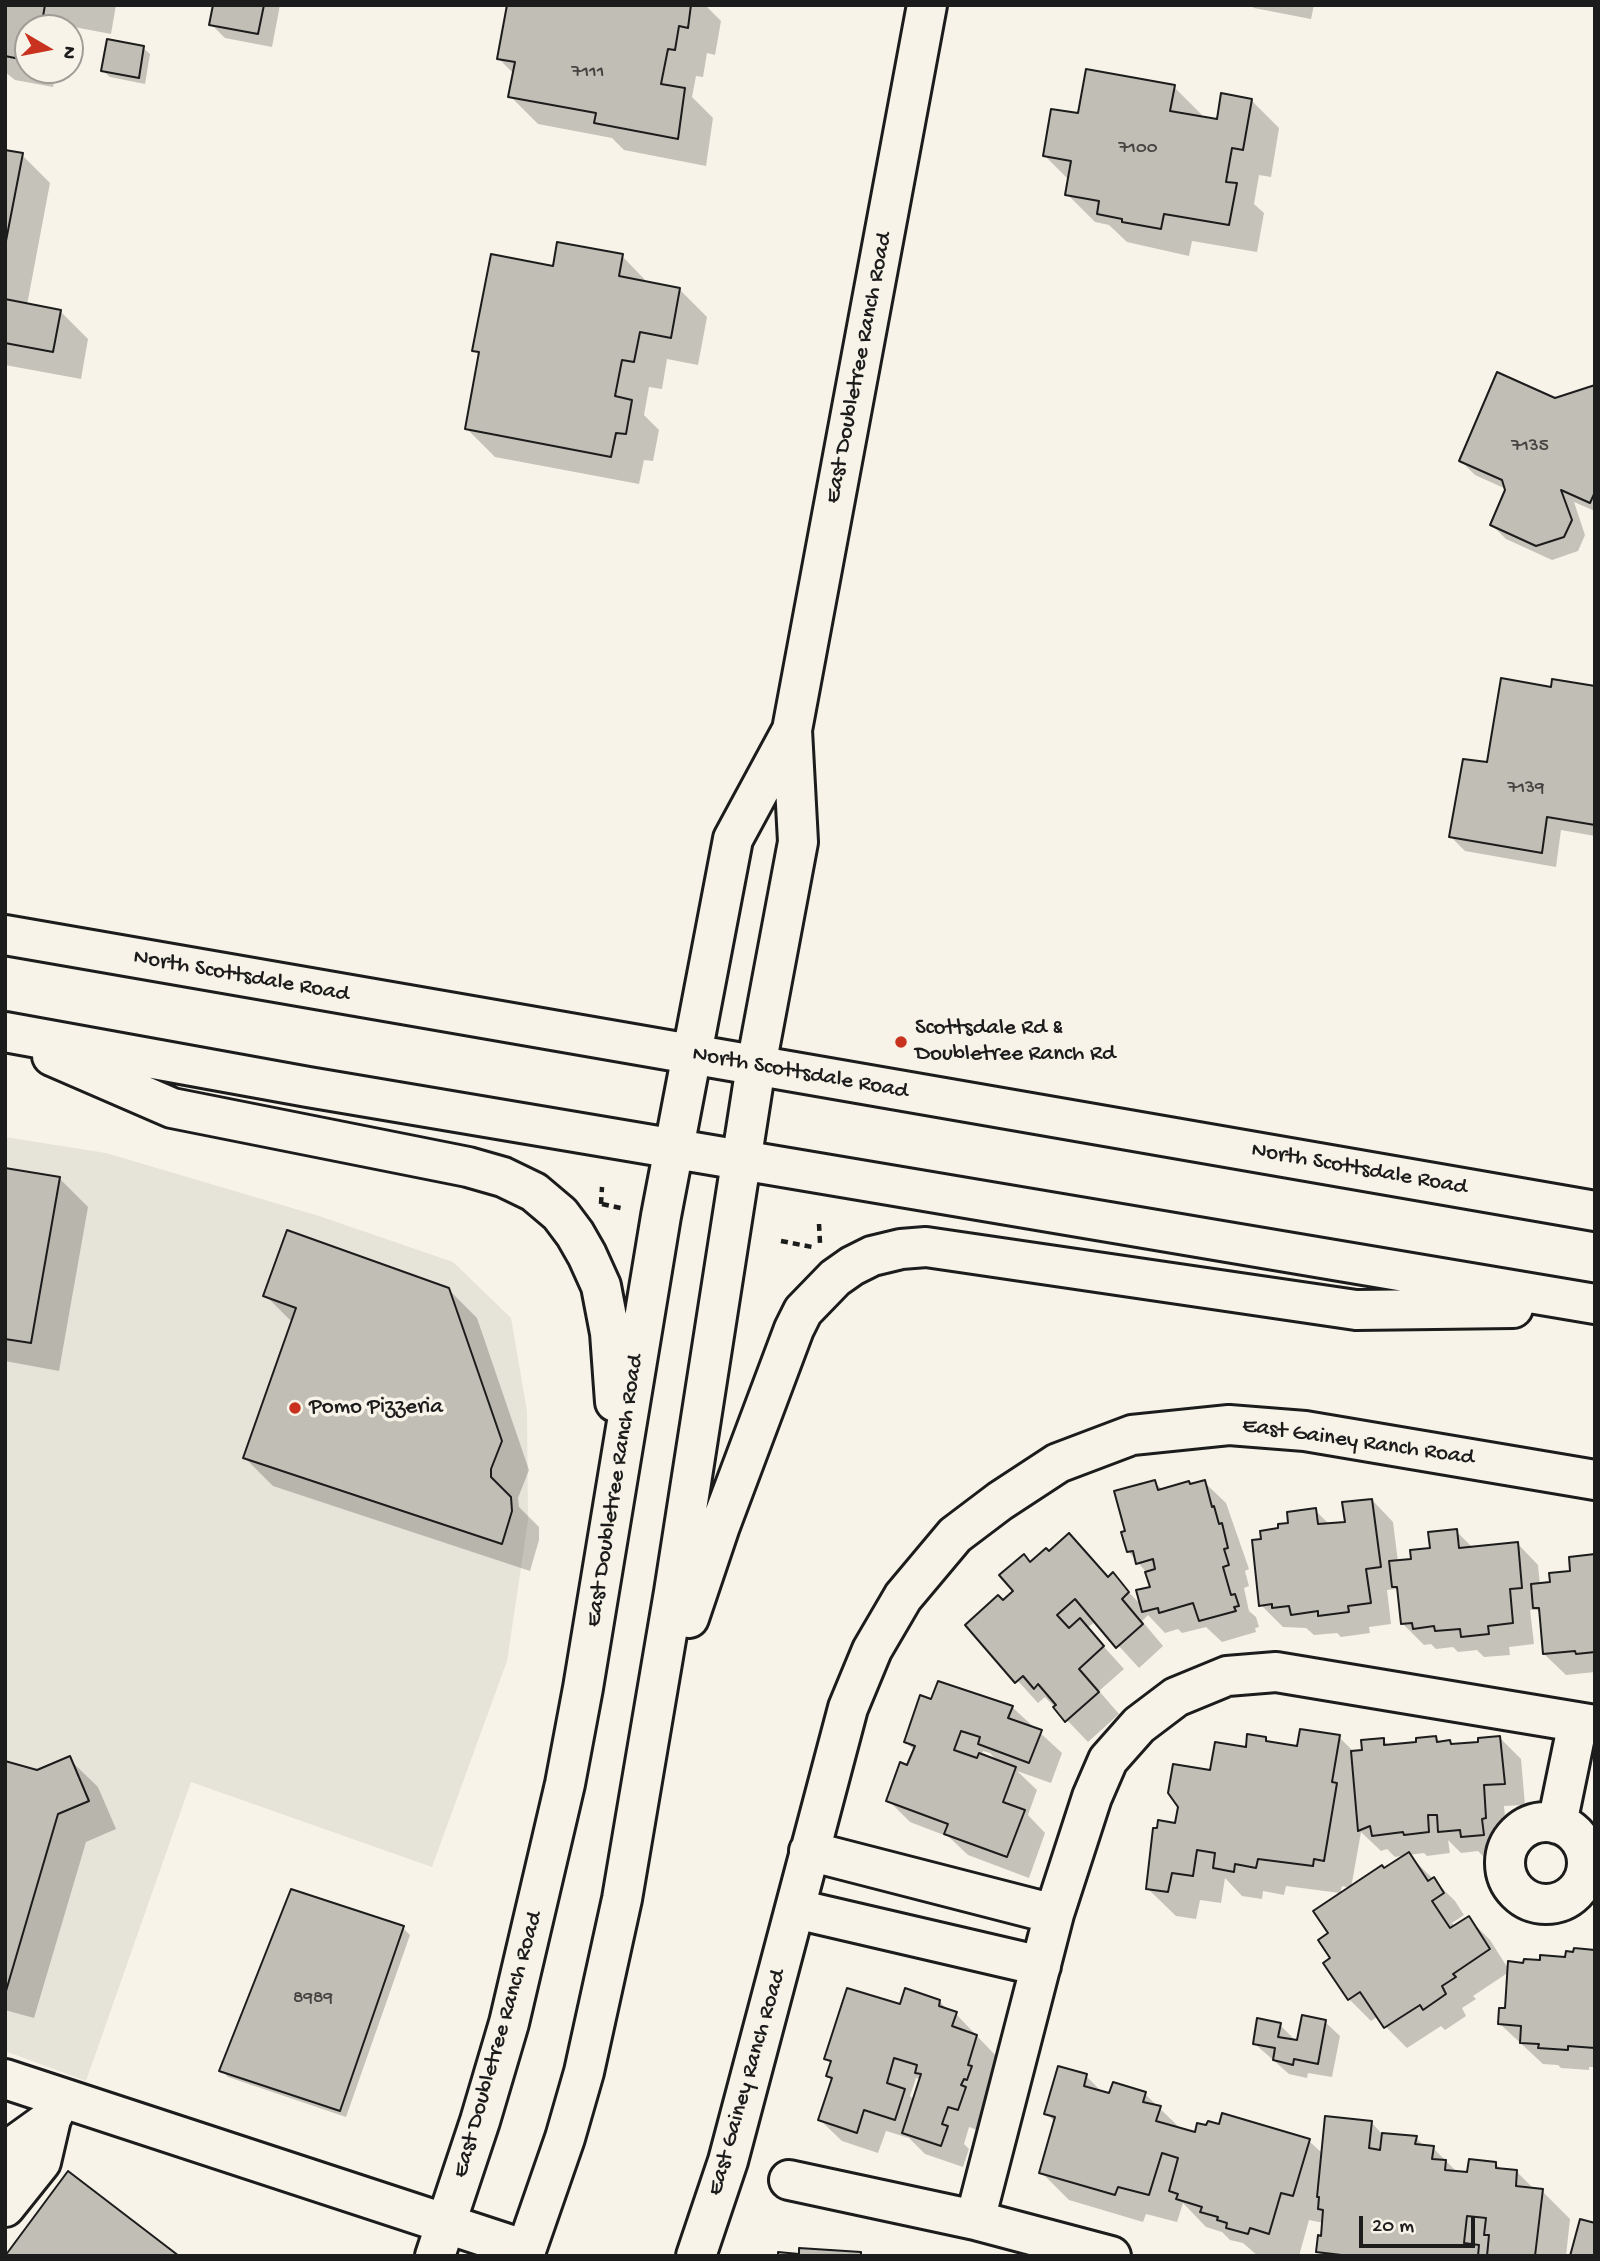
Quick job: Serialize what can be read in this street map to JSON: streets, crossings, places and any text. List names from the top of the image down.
{
  "streets": {
    "main road": ["East Doubletree Ranch Road", "North Scottsdale Road", "East Gainey Ranch Road"]
  },
  "crossings": [
    ["East Doubletree Ranch Road", "North Scottsdale Road"]
  ],
  "places": ["Scottsdale Rd & Doubletree Ranch Rd", "Pomo Pizzeria"],
  "house_numbers": [
    "7111",
    "7100",
    "7135",
    "7139",
    "8989"
  ],
  "scale_bar": "20 m",
  "north": "right"
}
